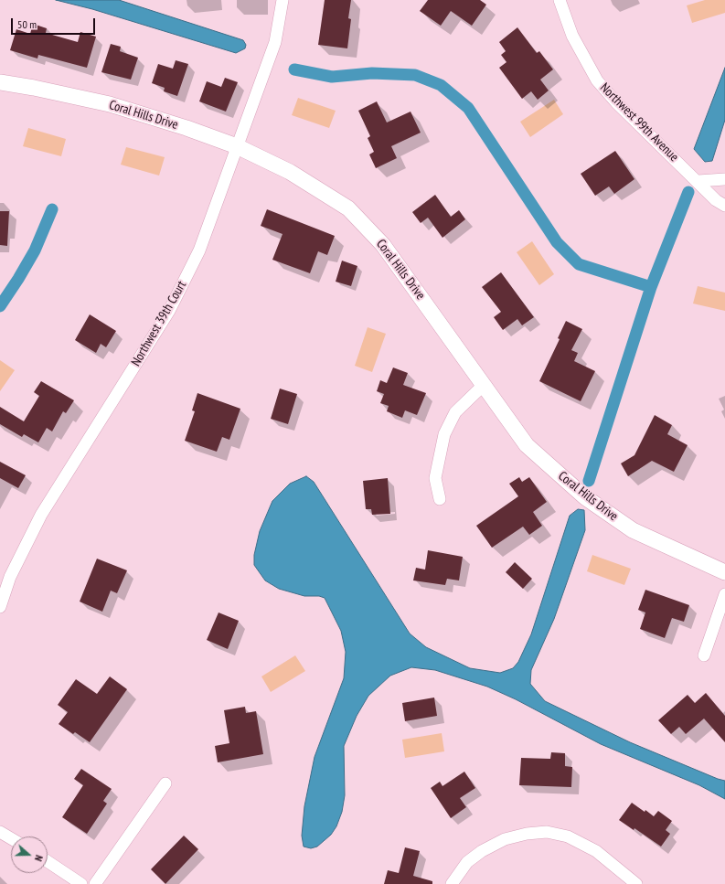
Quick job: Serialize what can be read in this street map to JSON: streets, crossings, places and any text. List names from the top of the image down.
{
  "streets": {
    "street": ["Coral Hills Drive", "Northwest 99th Avenue", "Northwest 39th Court"]
  },
  "crossings": [
    ["Coral Hills Drive", "Northwest 39th Court"]
  ],
  "scale_bar": "50 m",
  "north": "right"
}
